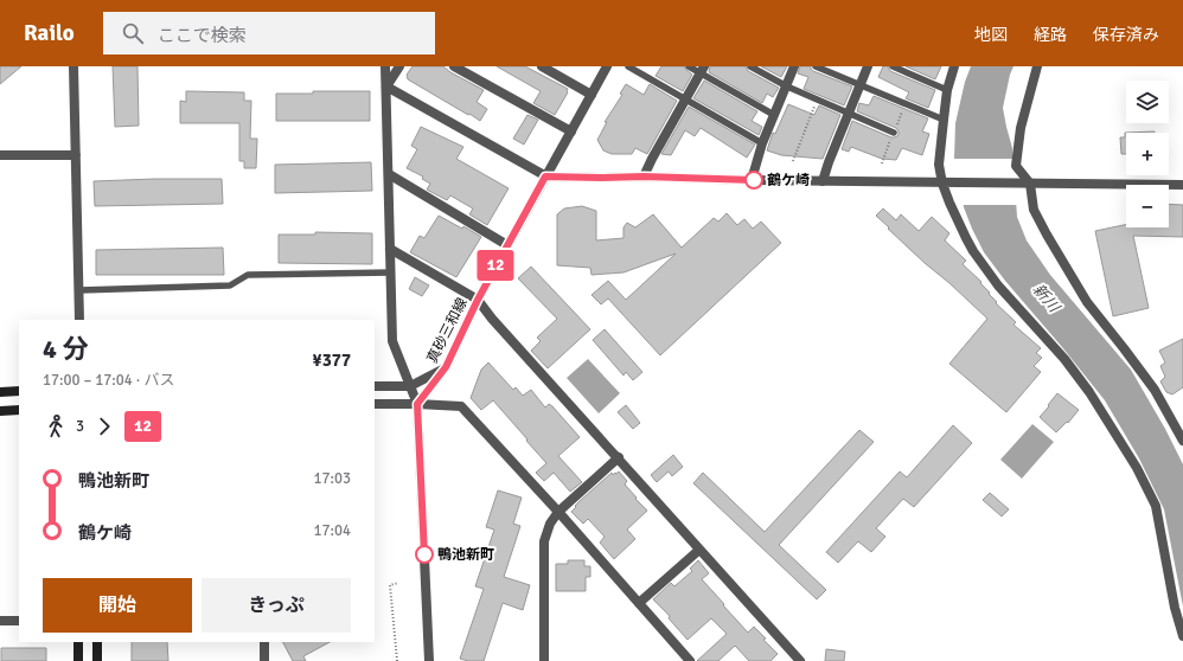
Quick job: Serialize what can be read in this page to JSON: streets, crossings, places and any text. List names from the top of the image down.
{
  "streets": {
    "street": ["真砂三和線"]
  },
  "water": ["新川"],
  "places": ["鶴ケ崎", "鴨池新町"],
  "lines": ["bus line 12"],
  "page": {
    "header": "Railo",
    "search": "ここで検索",
    "nav": ["地図", "経路", "保存済み"],
    "on_map": "12",
    "map_buttons": ["+", "−"],
    "heading": ["4 分", "17:00 – 17:04 · バス", "¥377"],
    "legs": ["3", "12"],
    "list": [
      {
        "name": "鴨池新町",
        "value": "17:03"
      },
      {
        "name": "鶴ケ崎",
        "value": "17:04"
      }
    ],
    "buttons": ["開始", "きっぷ"]
  }
}
